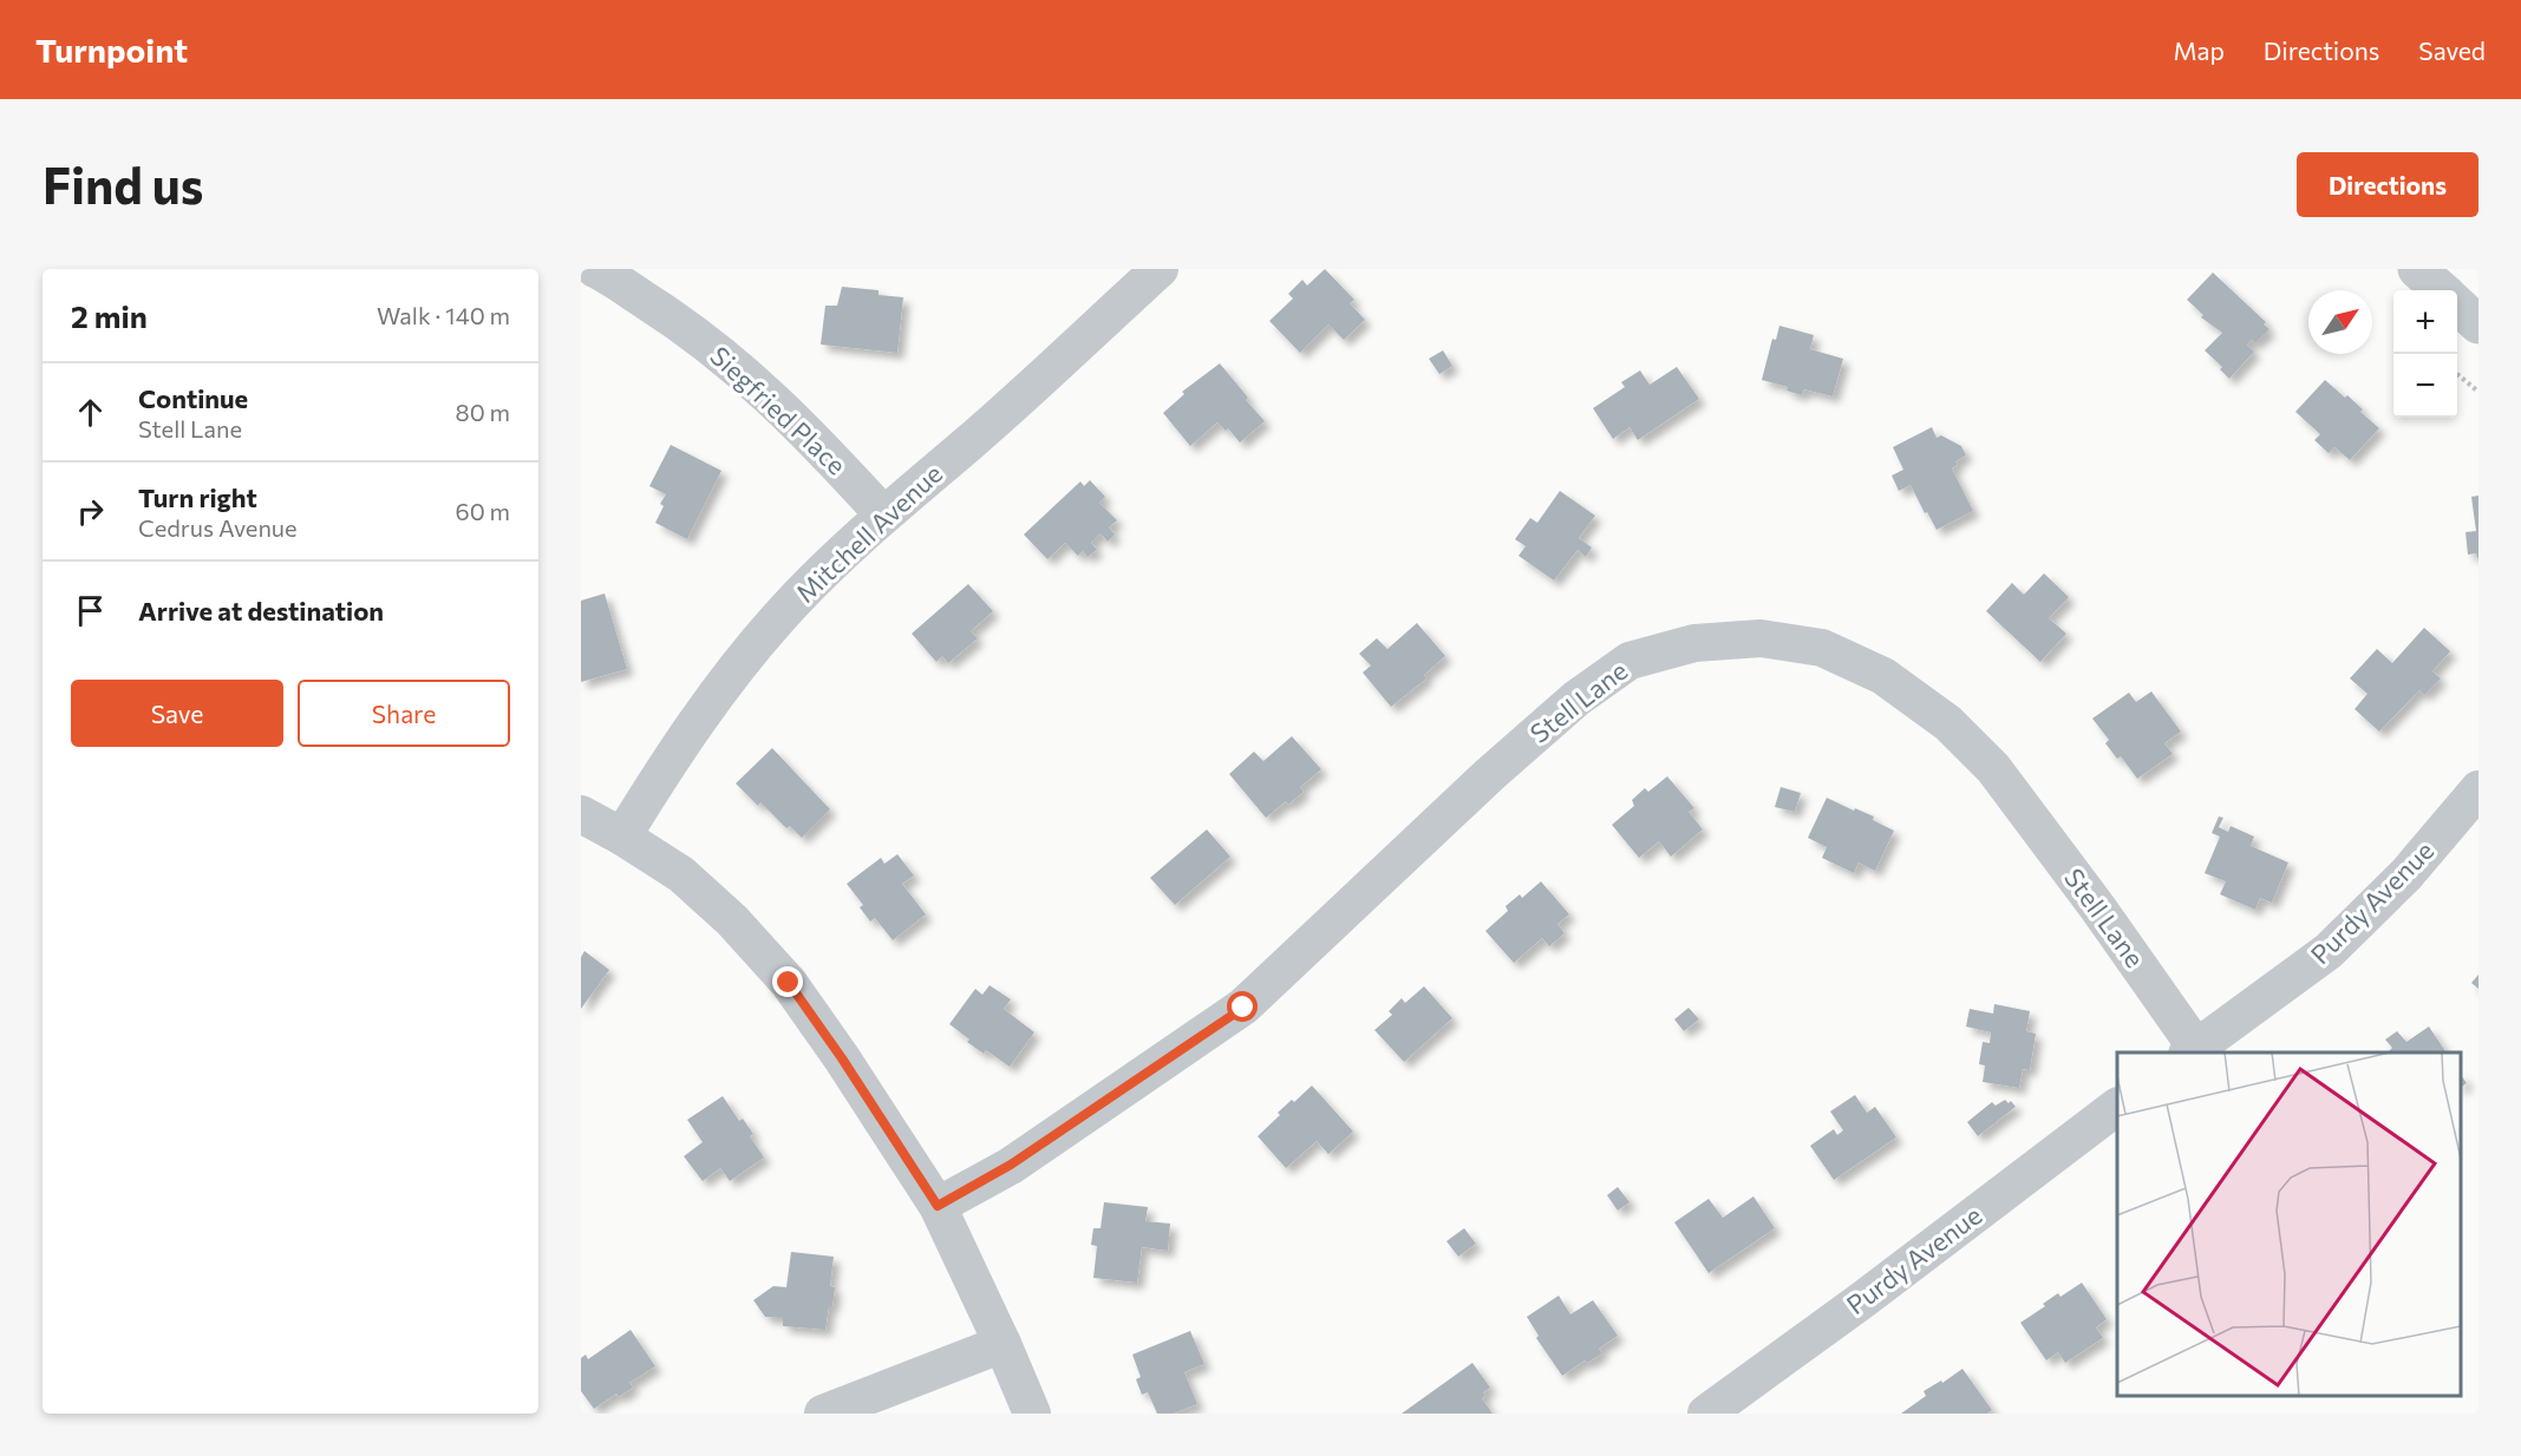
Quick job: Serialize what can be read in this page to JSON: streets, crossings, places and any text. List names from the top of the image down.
{
  "streets": {
    "street": [
      "Siegfried Place",
      "Mitchell Avenue",
      "Stell Lane",
      "Purdy Avenue"
    ]
  },
  "crossings": [
    ["Siegfried Place", "Mitchell Avenue"],
    ["Stell Lane", "Purdy Avenue"]
  ],
  "north": "top right",
  "page": {
    "header": "Turnpoint",
    "nav": ["Map", "Directions", "Saved"],
    "buttons": [
      "Directions",
      ["Save", "Share"]
    ],
    "title": "Find us",
    "heading": ["2 min", "Walk · 140 m"],
    "map_buttons": ["+", "−"],
    "list": [
      ["Continue", "Stell Lane", "80 m"],
      ["Turn right", "Cedrus Avenue", "60 m"],
      "Arrive at destination"
    ]
  }
}
